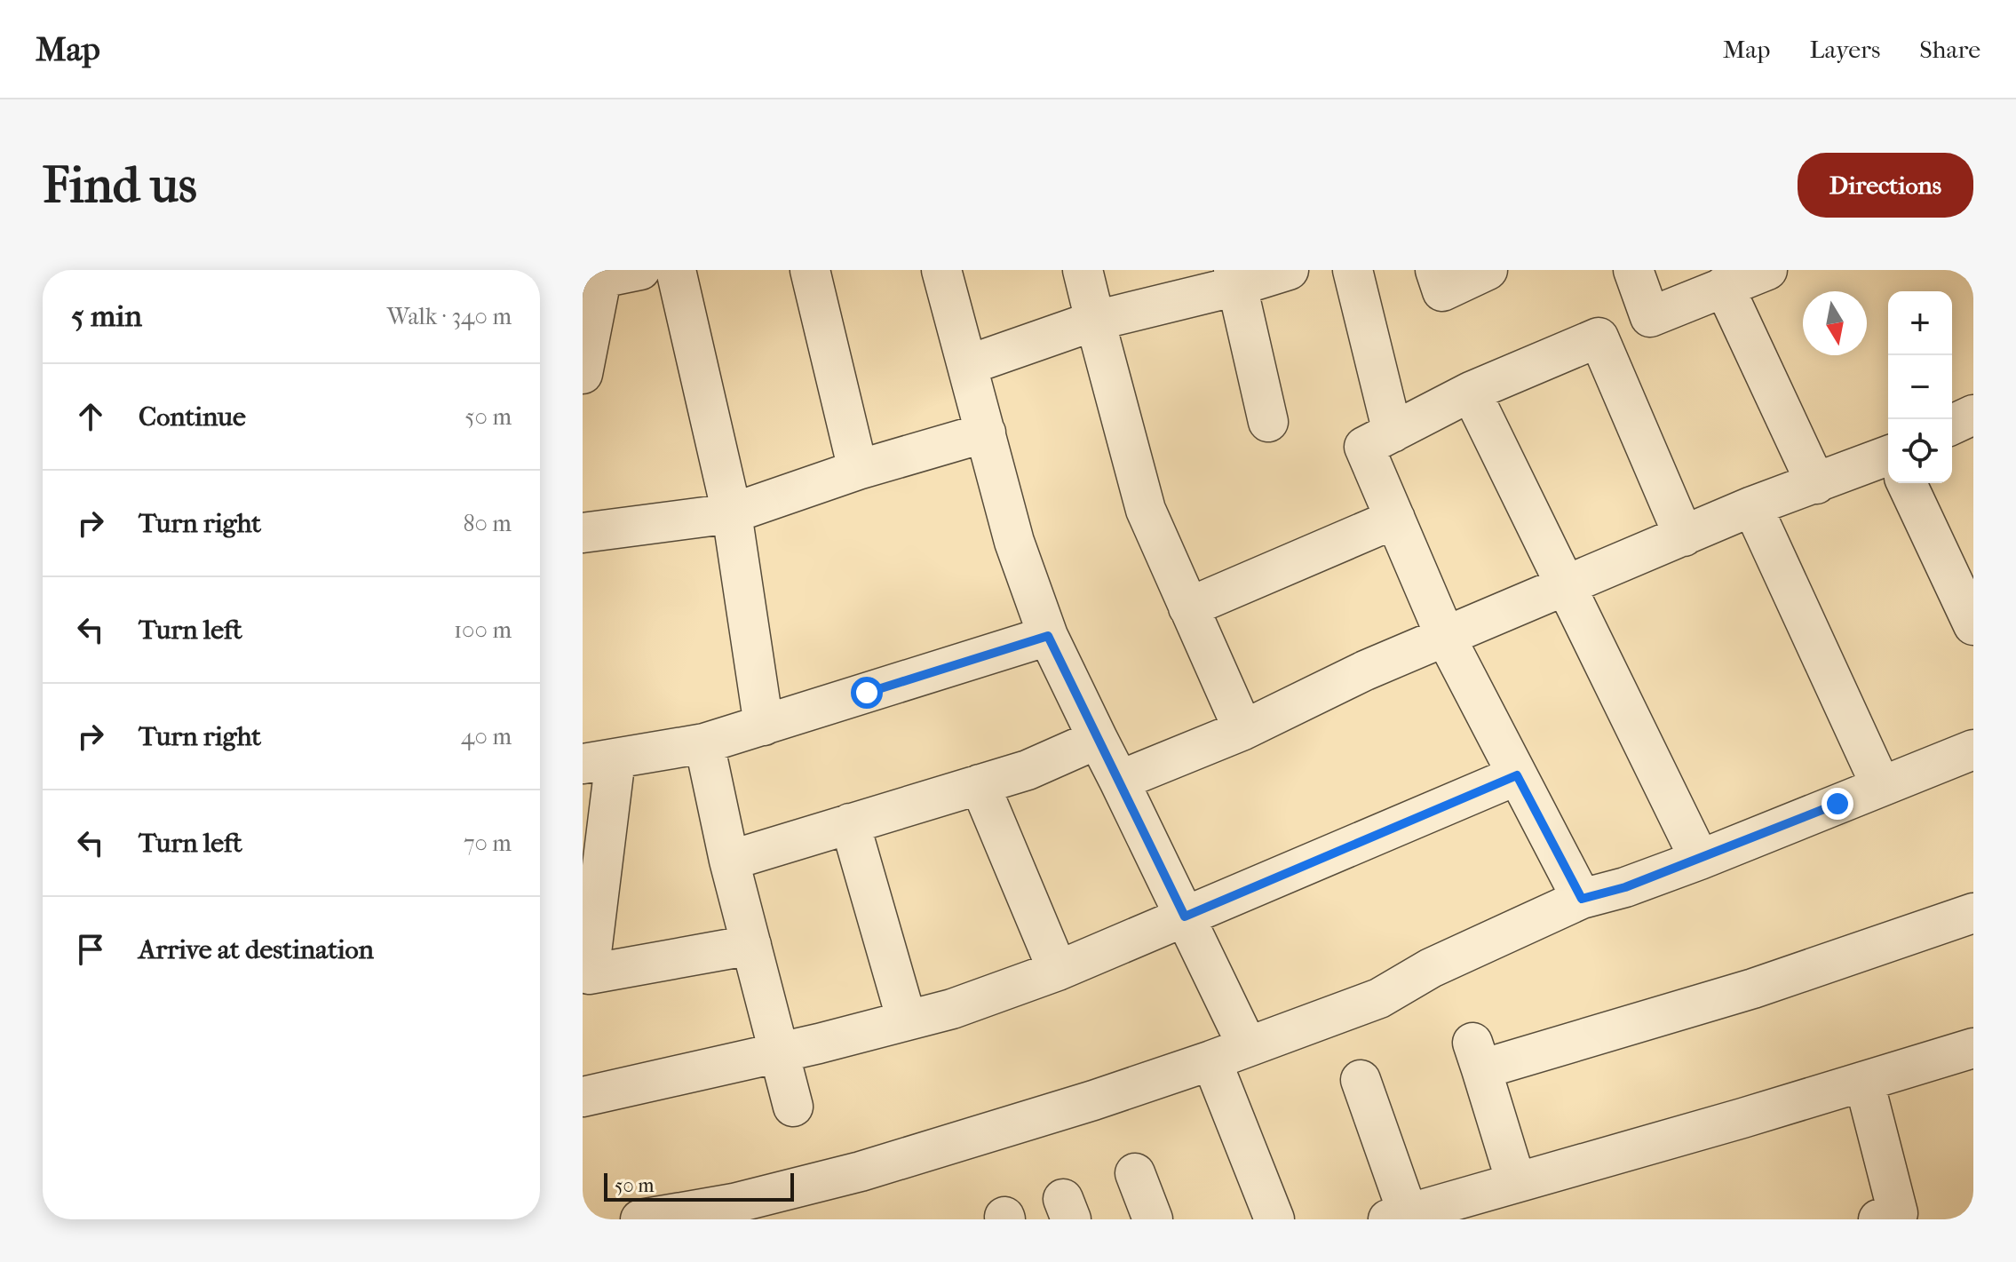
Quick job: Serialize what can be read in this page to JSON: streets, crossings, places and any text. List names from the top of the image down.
{
  "scale_bar": "50 m",
  "north": "bottom",
  "page": {
    "header": "Map",
    "nav": ["Map", "Layers", "Share"],
    "buttons": "Directions",
    "title": "Find us",
    "heading": ["5 min", "Walk · 340 m"],
    "map_buttons": ["+", "−"],
    "list": [
      ["Continue", "50 m"],
      ["Turn right", "80 m"],
      ["Turn left", "100 m"],
      ["Turn right", "40 m"],
      ["Turn left", "70 m"],
      "Arrive at destination"
    ],
    "scale": "50 m"
  }
}
